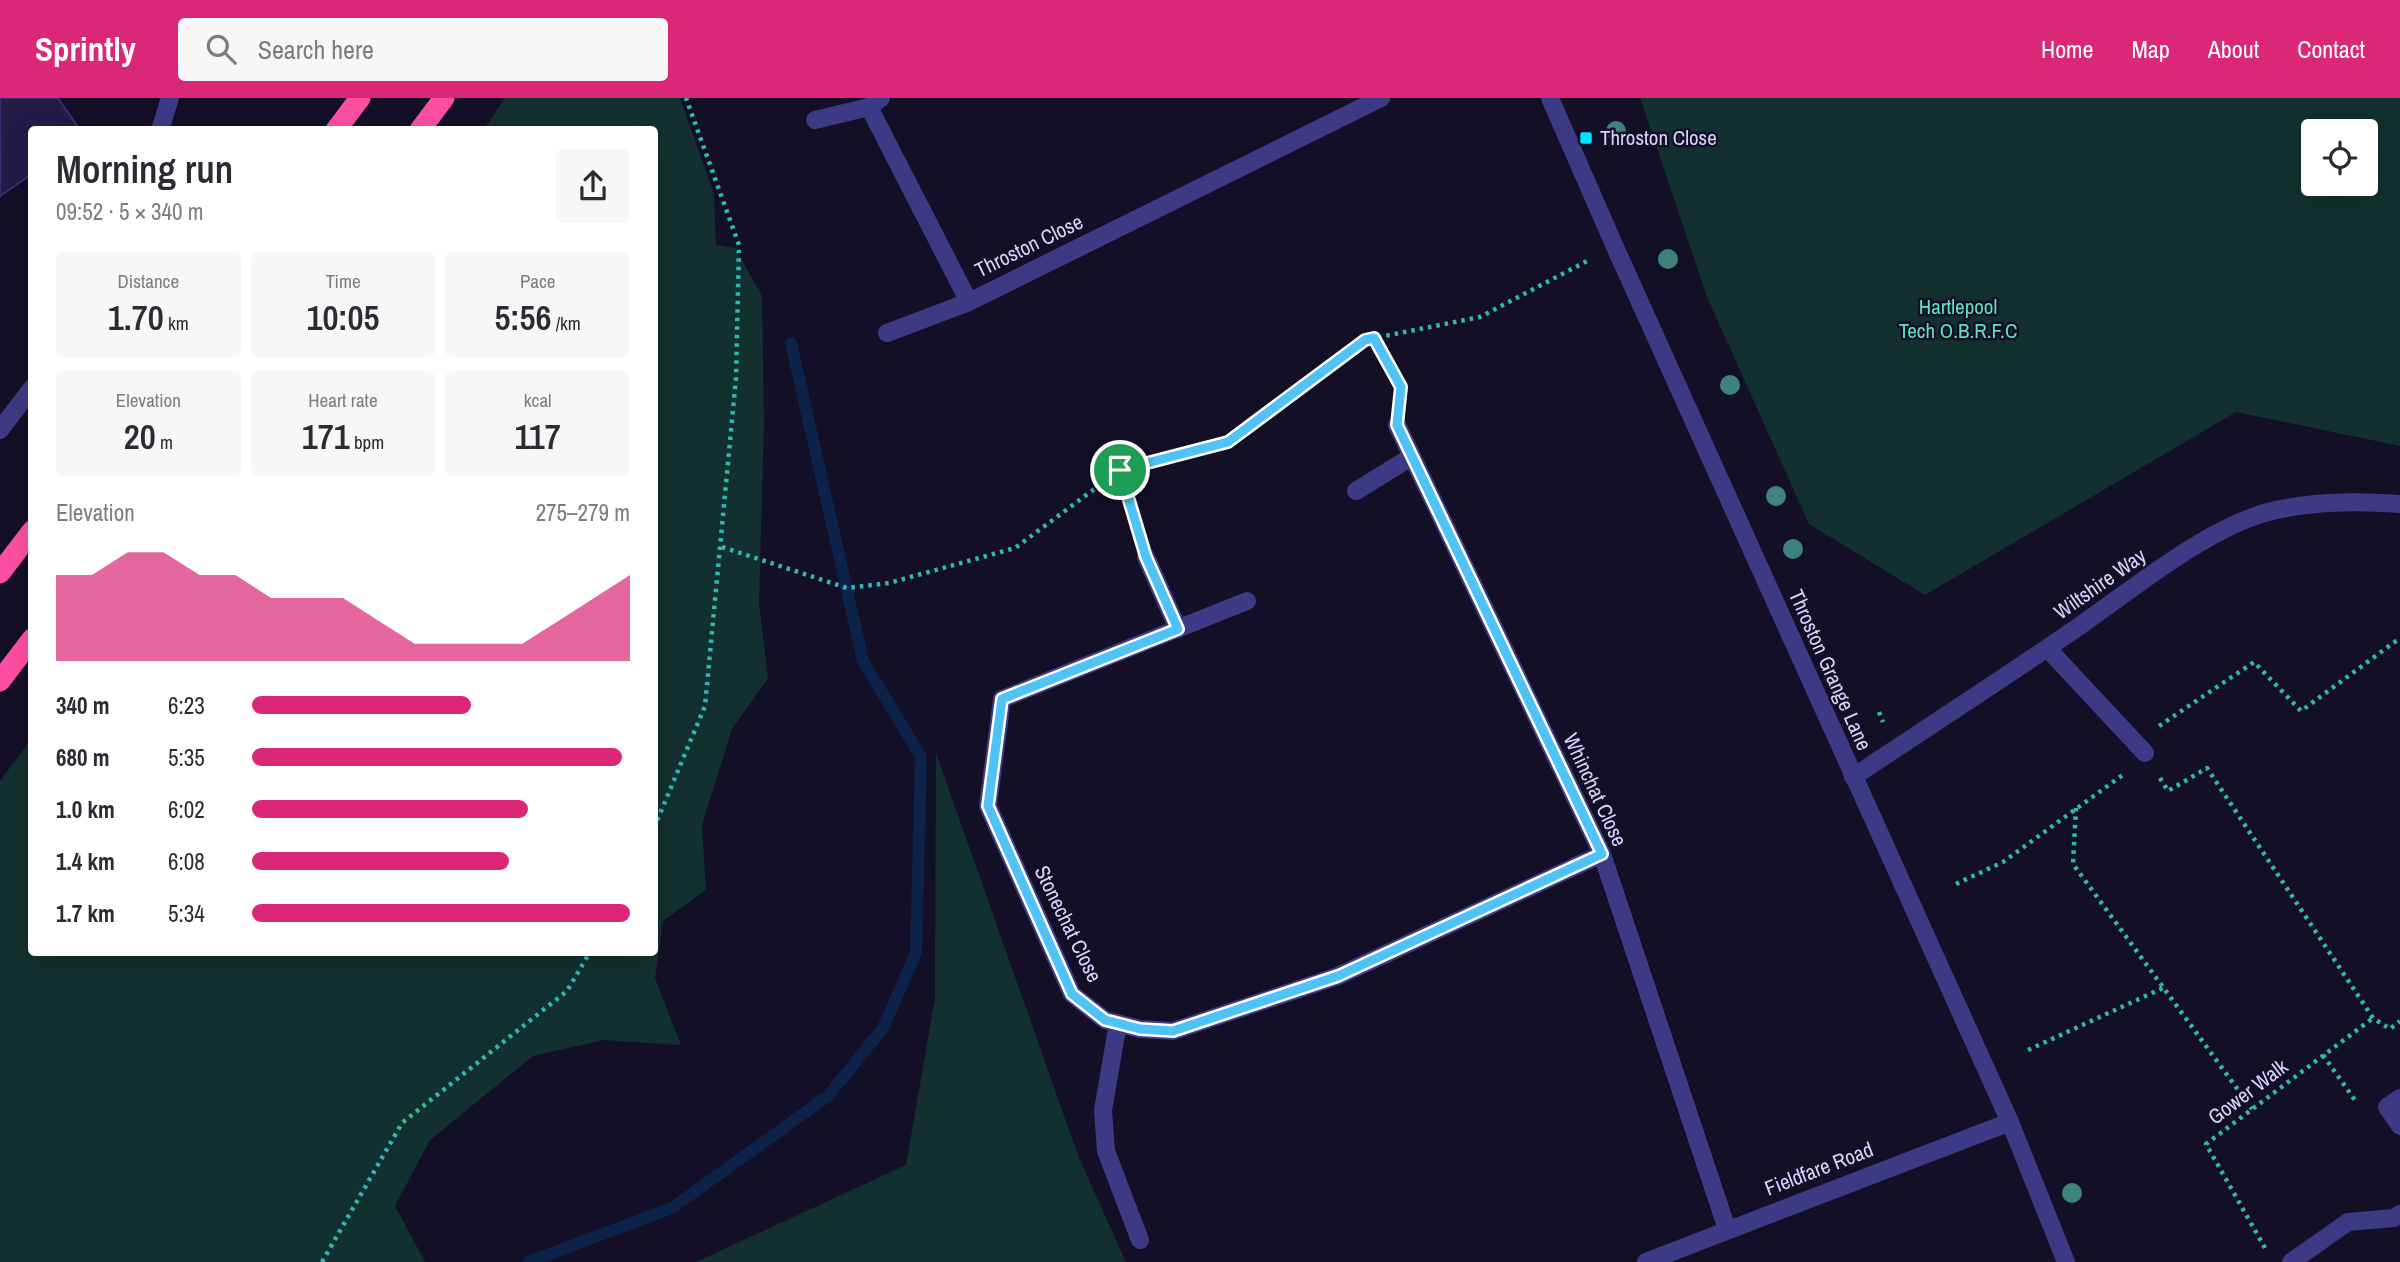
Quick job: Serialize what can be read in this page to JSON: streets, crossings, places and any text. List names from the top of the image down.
{
  "streets": {
    "street": [
      "Throston Close",
      "Wiltshire Way",
      "Throston Grange Lane",
      "Whinchat Close",
      "Stonechat Close",
      "Fieldfare Road"
    ],
    "path": ["Gower Walk"]
  },
  "crossings": [
    ["Wiltshire Way", "Throston Grange Lane"],
    ["Throston Grange Lane", "Fieldfare Road"],
    ["Whinchat Close", "Stonechat Close"],
    ["Whinchat Close", "Fieldfare Road"]
  ],
  "parks": ["Hartlepool Tech O.B.R.F.C"],
  "places": {
    "transit": ["Throston Close"]
  },
  "page": {
    "header": "Sprintly",
    "search": "Search here",
    "nav": [
      "Home",
      "Map",
      "About",
      "Contact"
    ],
    "heading": ["Morning run", "09:52 · 5 × 340 m"],
    "stats": [
      ["Distance", "1.70 km"],
      ["Time", "10:05"],
      ["Pace", "5:56 /km"],
      ["Elevation", "20 m"],
      ["Heart rate", "171 bpm"],
      ["kcal", "117"]
    ],
    "chart": ["Elevation", "275–279 m"],
    "list": [
      {
        "name": "340 m",
        "note": "6:23"
      },
      {
        "name": "680 m",
        "note": "5:35"
      },
      {
        "name": "1.0 km",
        "note": "6:02"
      },
      {
        "name": "1.4 km",
        "note": "6:08"
      },
      {
        "name": "1.7 km",
        "note": "5:34"
      }
    ]
  }
}
